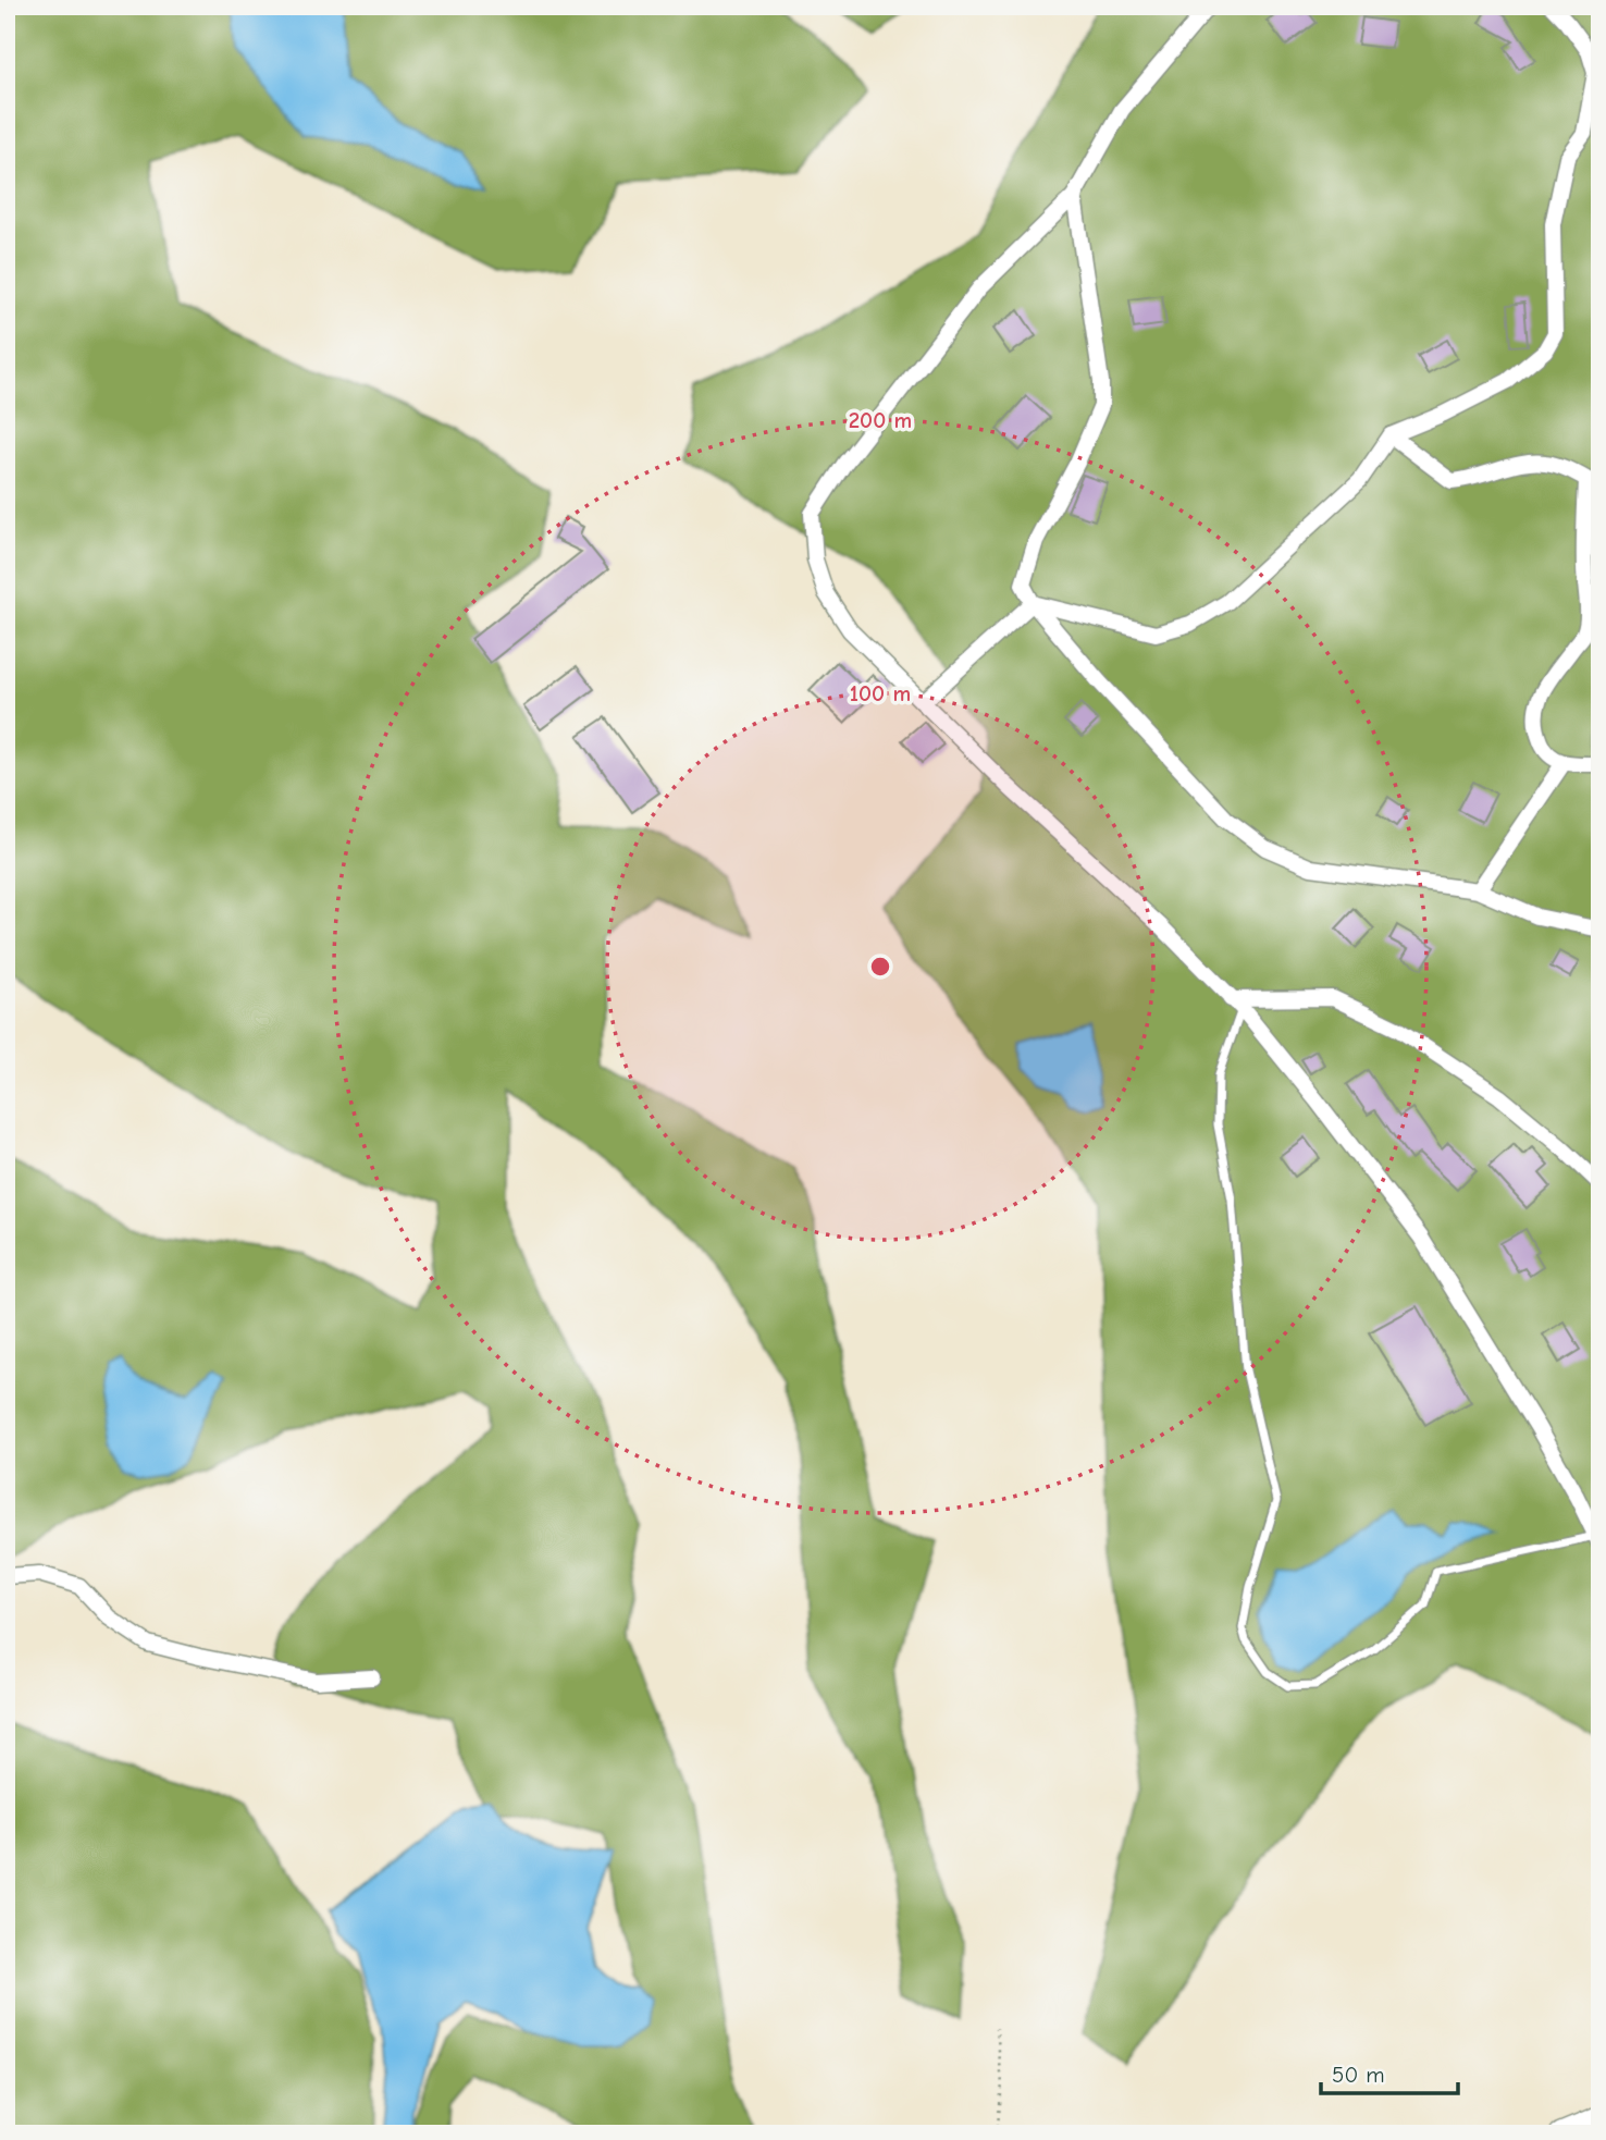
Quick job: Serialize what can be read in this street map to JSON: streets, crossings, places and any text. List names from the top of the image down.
{
  "scale_bar": "50 m",
  "rings": ["200 m", "100 m"]
}
